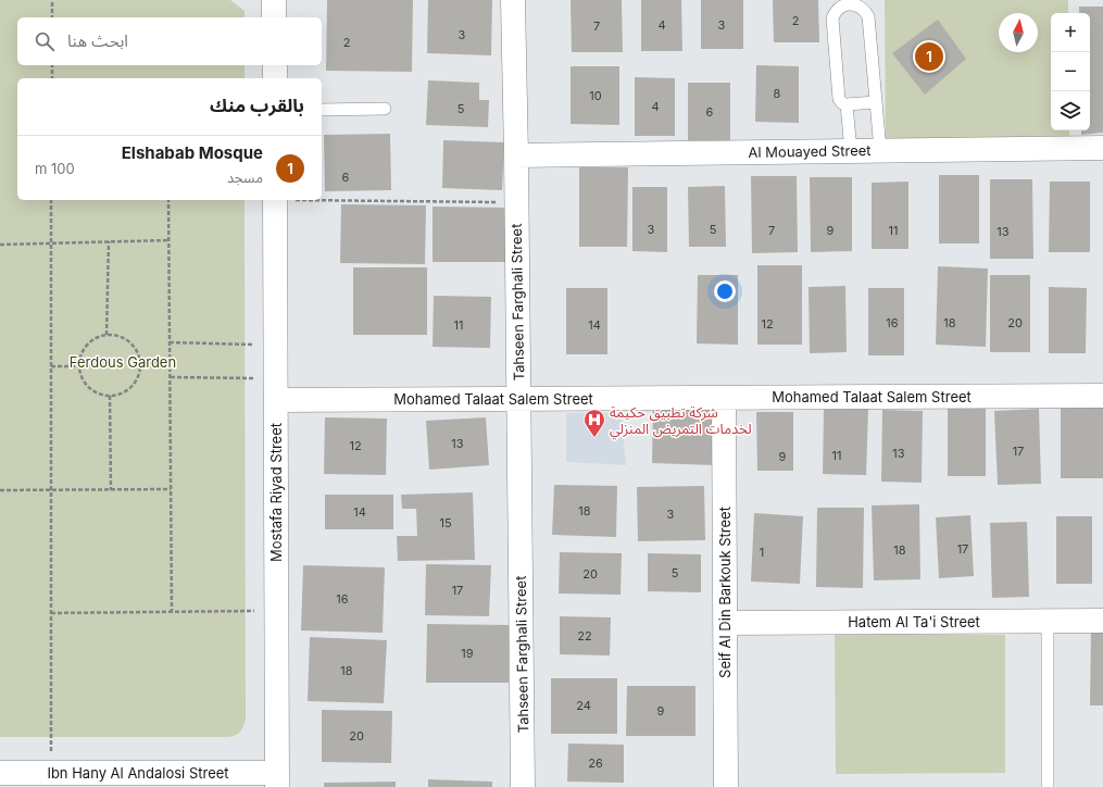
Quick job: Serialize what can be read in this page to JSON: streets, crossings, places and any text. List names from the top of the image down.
{
  "streets": {
    "street": [
      "Al Mouayed Street",
      "Tahseen Farghali Street",
      "Mohamed Talaat Salem Street",
      "Mostafa Riyad Street",
      "Seif Al Din Barkouk Street",
      "Hatem Al Ta'i Street",
      "Ibn Hany Al Andalosi Street"
    ]
  },
  "crossings": [
    ["Al Mouayed Street", "Tahseen Farghali Street"],
    ["Tahseen Farghali Street", "Mohamed Talaat Salem Street"],
    ["Mohamed Talaat Salem Street", "Mostafa Riyad Street"],
    ["Mohamed Talaat Salem Street", "Seif Al Din Barkouk Street"],
    ["Mostafa Riyad Street", "Ibn Hany Al Andalosi Street"],
    ["Seif Al Din Barkouk Street", "Hatem Al Ta'i Street"]
  ],
  "parks": ["Ferdous Garden"],
  "places": {
    "hospital": ["شركة تطبيق حكيمة لخدمات التمريض المنزلي"]
  },
  "house_numbers": [
    "2",
    "4",
    "3",
    "7",
    "3",
    "2",
    "8",
    "10",
    "4",
    "5",
    "6",
    "6",
    "3",
    "5",
    "7",
    "9",
    "11",
    "13",
    "16",
    "18",
    "20",
    "12",
    "11",
    "14",
    "13",
    "12",
    "17",
    "13",
    "11",
    "9",
    "18",
    "14",
    "3",
    "15",
    "17",
    "18",
    "1",
    "5",
    "20",
    "17",
    "16",
    "22",
    "19",
    "18",
    "24",
    "9",
    "20",
    "26"
  ],
  "north": "top",
  "page": {
    "map_buttons": ["+", "−"],
    "search": "ابحث هنا",
    "pins": "1",
    "heading": "بالقرب منك",
    "list": [
      {
        "mark": "1",
        "name": "Elshabab Mosque",
        "note": "مسجد",
        "value": "100 m"
      }
    ]
  }
}
